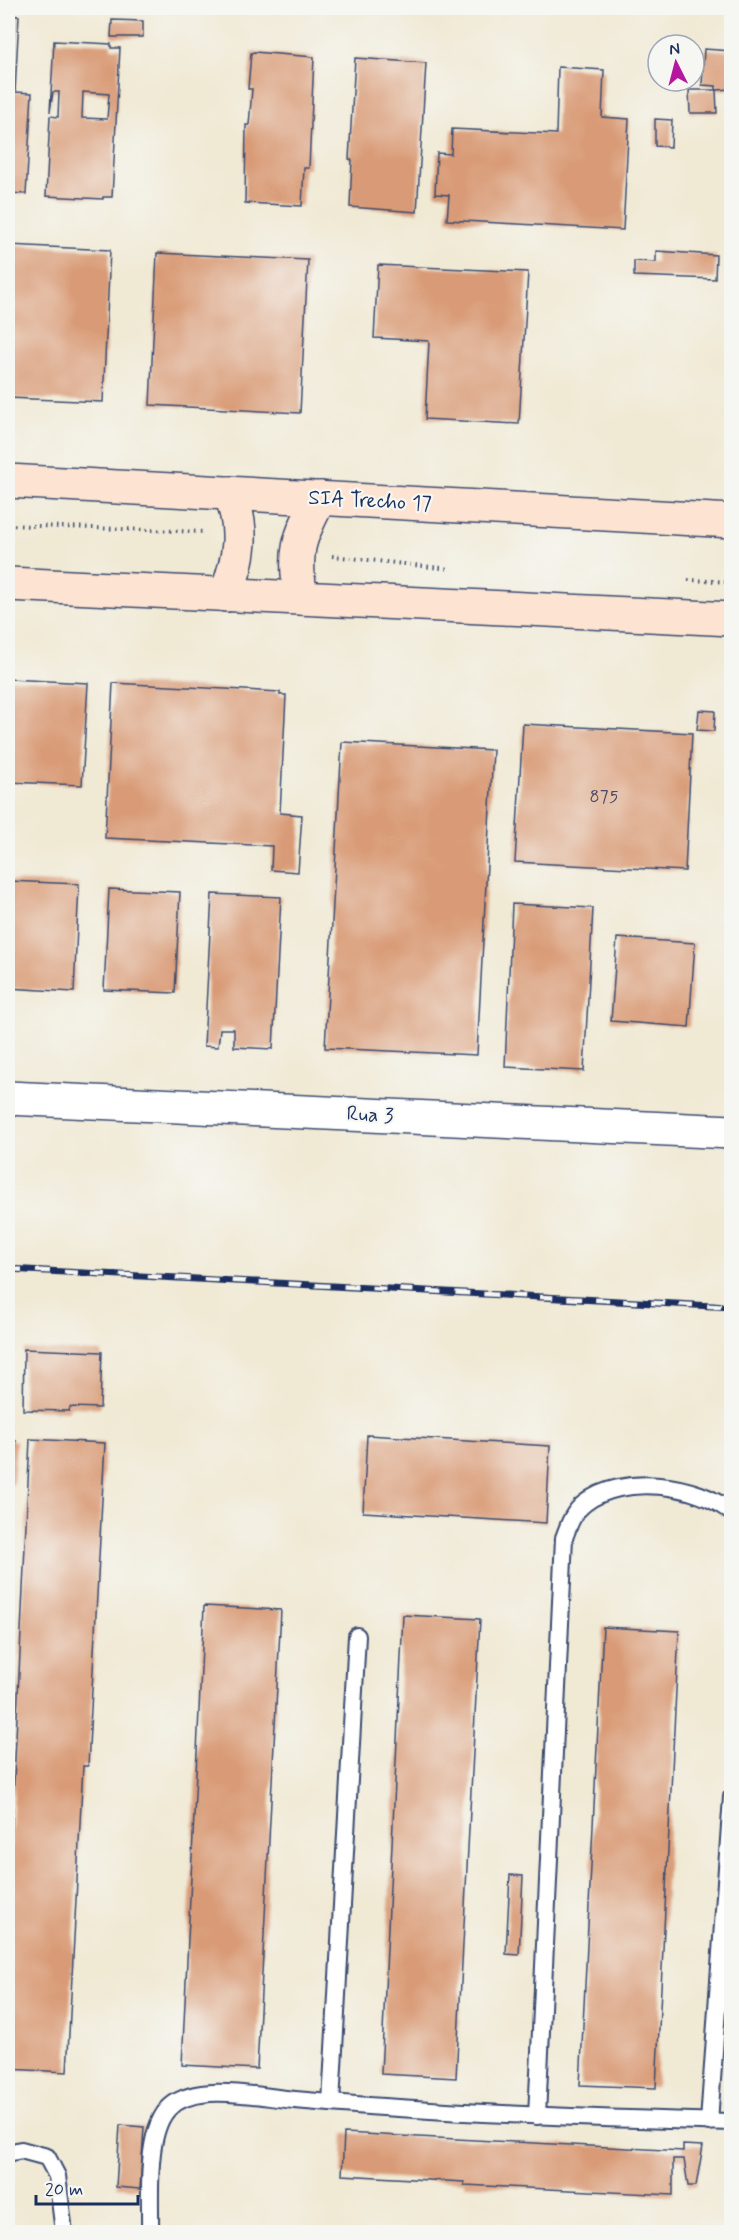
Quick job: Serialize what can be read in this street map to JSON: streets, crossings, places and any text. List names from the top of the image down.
{
  "streets": {
    "main road": ["SIA Trecho 17"],
    "street": ["Rua 3"]
  },
  "house_numbers": ["875"],
  "scale_bar": "20 m",
  "north": "top"
}
